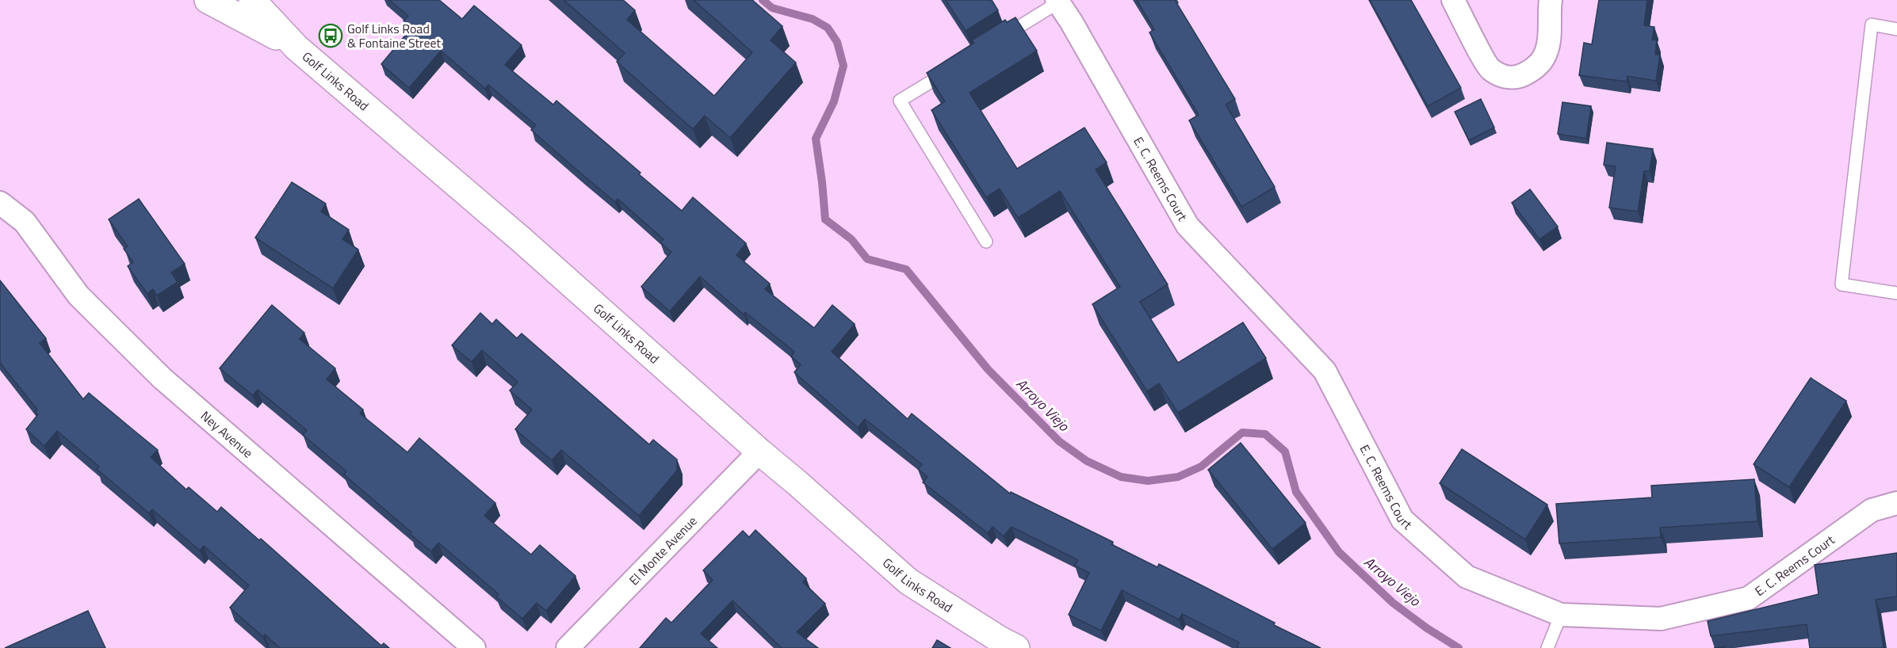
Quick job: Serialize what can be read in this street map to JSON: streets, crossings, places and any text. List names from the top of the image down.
{
  "streets": {
    "street": [
      "Golf Links Road",
      "E. C. Reems Court",
      "Ney Avenue",
      "El Monte Avenue"
    ]
  },
  "crossings": [
    ["Golf Links Road", "El Monte Avenue"]
  ],
  "water": ["Arroyo Viejo"],
  "places": {
    "bus stop": ["Golf Links Road & Fontaine Street"]
  }
}
